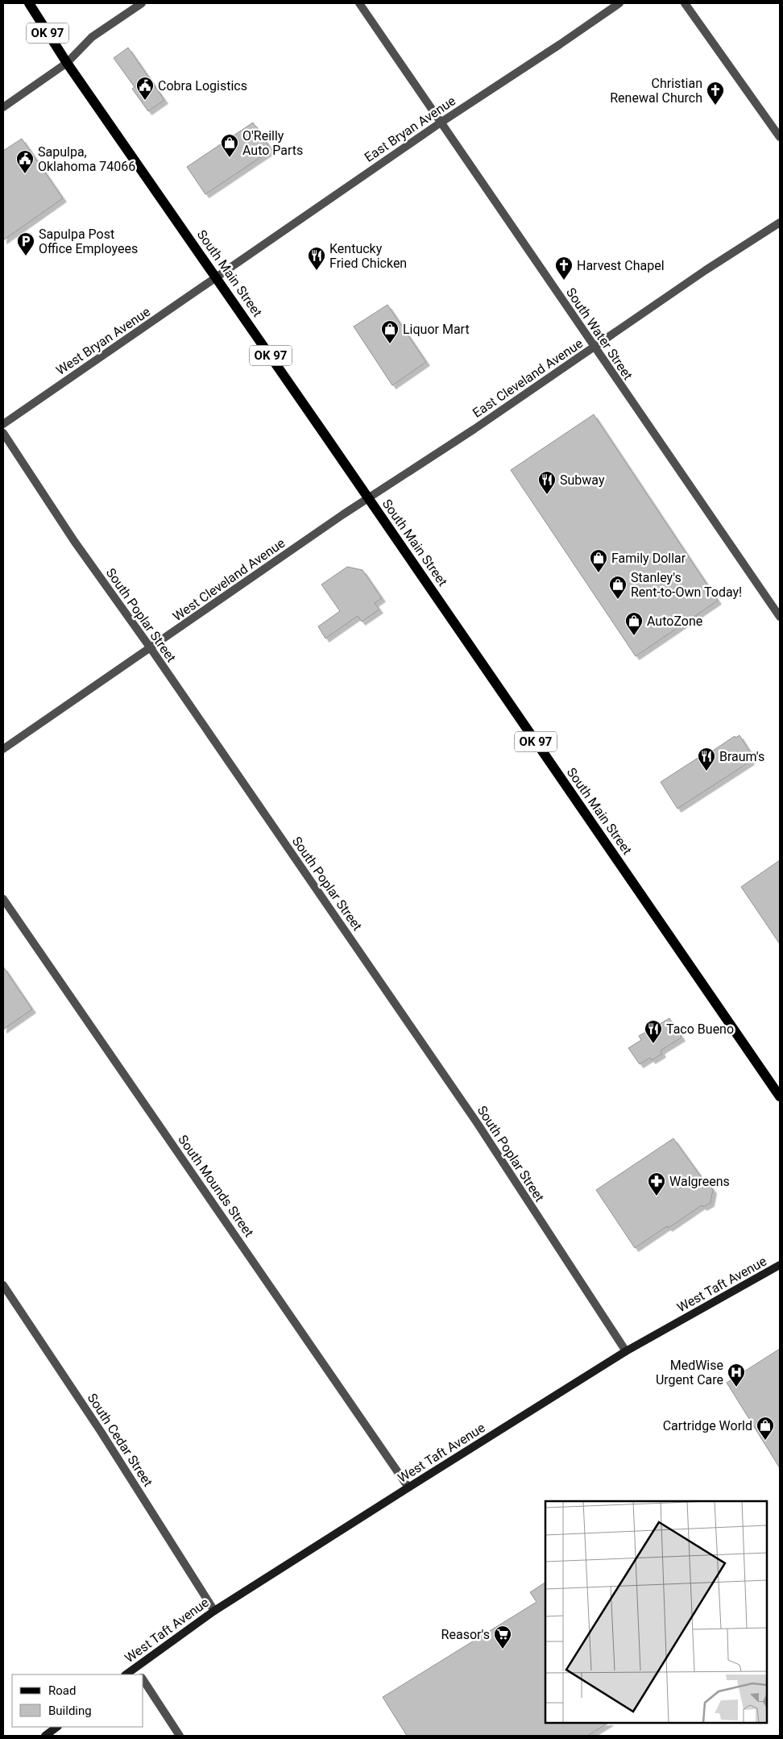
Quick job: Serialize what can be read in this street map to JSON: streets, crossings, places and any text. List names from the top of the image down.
{
  "streets": {
    "main road": ["OK 97", "South Main Street", "West Taft Avenue"],
    "street": [
      "East Bryan Avenue",
      "South Water Street",
      "West Bryan Avenue",
      "East Cleveland Avenue",
      "West Cleveland Avenue",
      "South Poplar Street",
      "South Mounds Street",
      "South Cedar Street"
    ]
  },
  "crossings": [
    ["East Bryan Avenue", "South Main Street"],
    ["East Bryan Avenue", "South Water Street"],
    ["East Bryan Avenue", "West Bryan Avenue"],
    ["South Main Street", "West Bryan Avenue"],
    ["South Main Street", "East Cleveland Avenue"],
    ["South Main Street", "West Cleveland Avenue"],
    ["South Water Street", "East Cleveland Avenue"],
    ["East Cleveland Avenue", "West Cleveland Avenue"],
    ["West Cleveland Avenue", "South Poplar Street"],
    ["South Poplar Street", "West Taft Avenue"],
    ["South Mounds Street", "West Taft Avenue"],
    ["West Taft Avenue", "South Cedar Street"]
  ],
  "places": {
    "public building": ["Cobra Logistics", "Sapulpa, Oklahoma 74066"],
    "church": ["Christian Renewal Church", "Harvest Chapel"],
    "shop": [
      "O'Reilly Auto Parts",
      "Liquor Mart",
      "Family Dollar",
      "Stanley's Rent-to-Own Today!",
      "AutoZone",
      "Cartridge World"
    ],
    "parking": ["Sapulpa Post Office Employees"],
    "restaurant": [
      "Kentucky Fried Chicken",
      "Subway",
      "Braum's",
      "Taco Bueno"
    ],
    "pharmacy": ["Walgreens"],
    "hospital": ["MedWise Urgent Care"],
    "supermarket": ["Reasor's"]
  },
  "legend": ["Road", "Building"]
}
